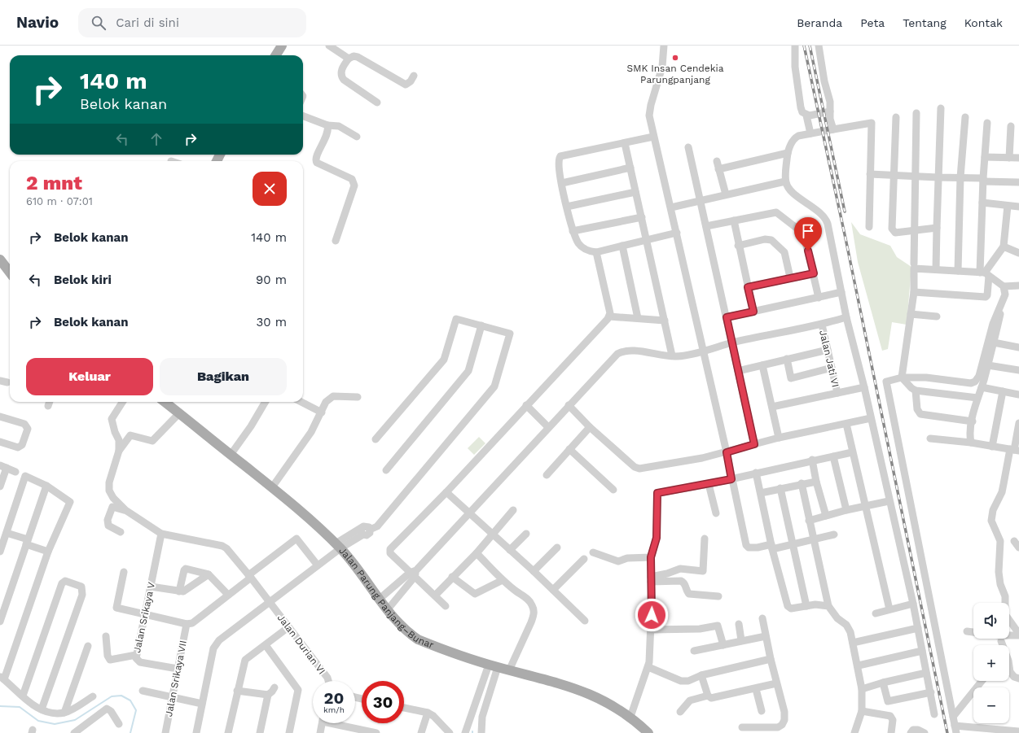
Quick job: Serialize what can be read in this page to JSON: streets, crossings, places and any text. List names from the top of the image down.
{
  "streets": {
    "main road": ["Jalan Parung Panjang–Bunar"],
    "street": [
      "Jalan Jati VI",
      "Jalan Srikaya V",
      "Jalan Durian VI",
      "Jalan Srikaya VII"
    ]
  },
  "crossings": [
    ["Jalan Srikaya V", "Jalan Durian VI"],
    ["Jalan Srikaya V", "Jalan Srikaya VII"]
  ],
  "places": ["SMK Insan Cendekia Parungpanjang"],
  "page": {
    "header": "Navio",
    "search": "Cari di sini",
    "nav": [
      "Beranda",
      "Peta",
      "Tentang",
      "Kontak"
    ],
    "turn": ["140 m", "Belok kanan"],
    "heading": ["2 mnt", "610 m · 07:01"],
    "list": [
      {
        "name": "Belok kanan",
        "value": "140 m"
      },
      {
        "name": "Belok kiri",
        "value": "90 m"
      },
      {
        "name": "Belok kanan",
        "value": "30 m"
      }
    ],
    "buttons": ["Keluar", "Bagikan"],
    "map_buttons": ["+", "−"],
    "speed": "20 km/h",
    "limit": "30"
  }
}
